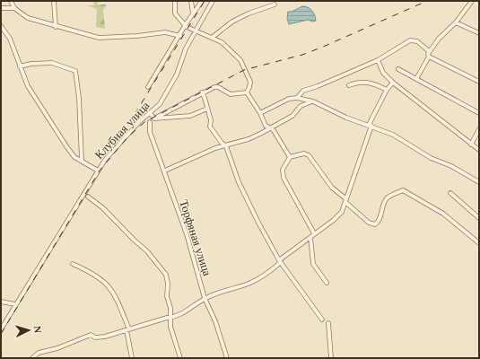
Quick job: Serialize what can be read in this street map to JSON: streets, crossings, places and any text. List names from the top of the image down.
{
  "streets": {
    "street": ["Клубная улица", "Торфяная улица"]
  },
  "north": "right"
}
